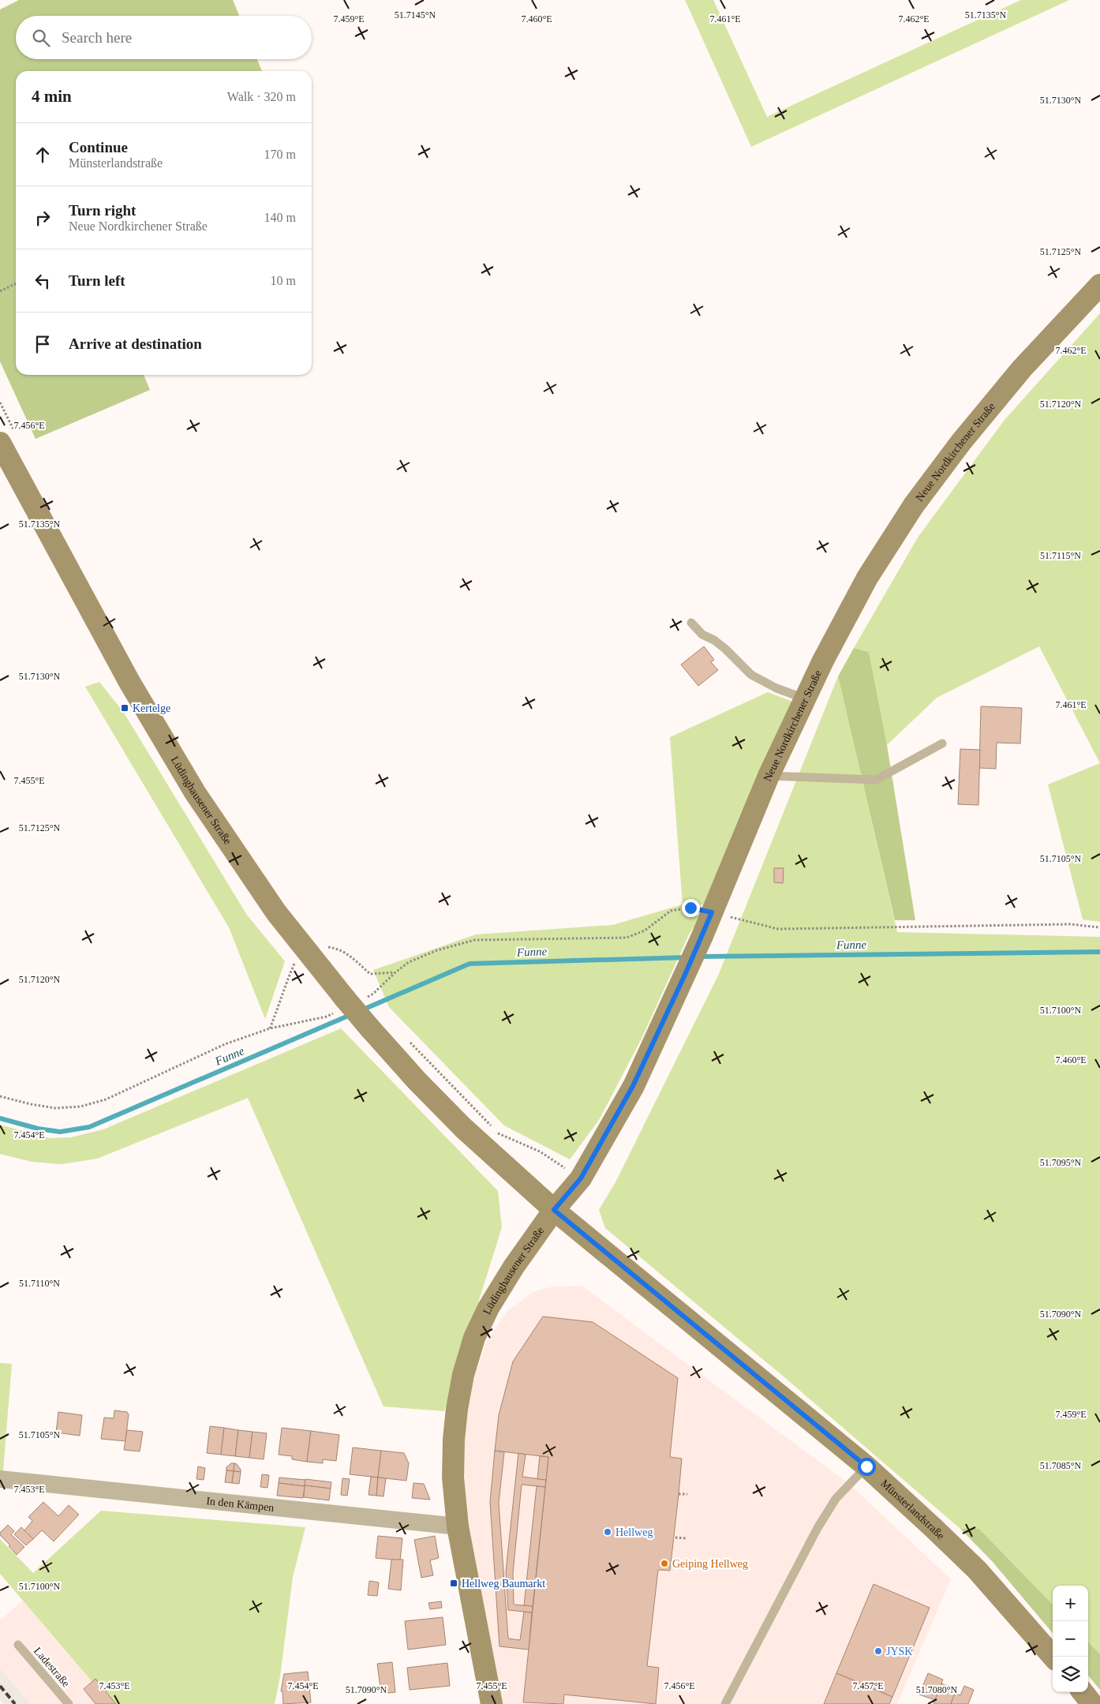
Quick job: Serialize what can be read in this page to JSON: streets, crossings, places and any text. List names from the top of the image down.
{
  "streets": {
    "main road": ["Neue Nordkirchener Straße", "Lüdinghausener Straße", "Münsterlandstraße"],
    "street": ["In den Kämpen"],
    "lane": ["Ladestraße"]
  },
  "crossings": [
    ["Neue Nordkirchener Straße", "Lüdinghausener Straße"],
    ["Neue Nordkirchener Straße", "Münsterlandstraße"],
    ["Lüdinghausener Straße", "In den Kämpen"],
    ["Lüdinghausener Straße", "Münsterlandstraße"]
  ],
  "water": ["Funne"],
  "places": {
    "transit": ["Kertelge", "Hellweg Baumarkt"],
    "other": ["Hellweg", "Geiping Hellweg", "JYSK"]
  },
  "page": {
    "search": "Search here",
    "heading": ["4 min", "Walk · 320 m"],
    "list": [
      ["Continue", "Münsterlandstraße", "170 m"],
      ["Turn right", "Neue Nordkirchener Straße", "140 m"],
      ["Turn left", "10 m"],
      "Arrive at destination"
    ],
    "map_buttons": ["+", "−"]
  },
  "coordinates": [
    "51.7145°N",
    "51.7135°N",
    "7.459°E",
    "7.460°E",
    "7.461°E",
    "7.462°E",
    "51.7130°N",
    "51.7125°N",
    "51.7120°N",
    "7.456°E",
    "51.7115°N",
    "7.455°E",
    "51.7105°N",
    "51.7100°N",
    "7.454°E",
    "51.7095°N",
    "51.7110°N",
    "51.7090°N",
    "51.7085°N",
    "7.453°E",
    "7.457°E",
    "51.7080°N"
  ]
}
